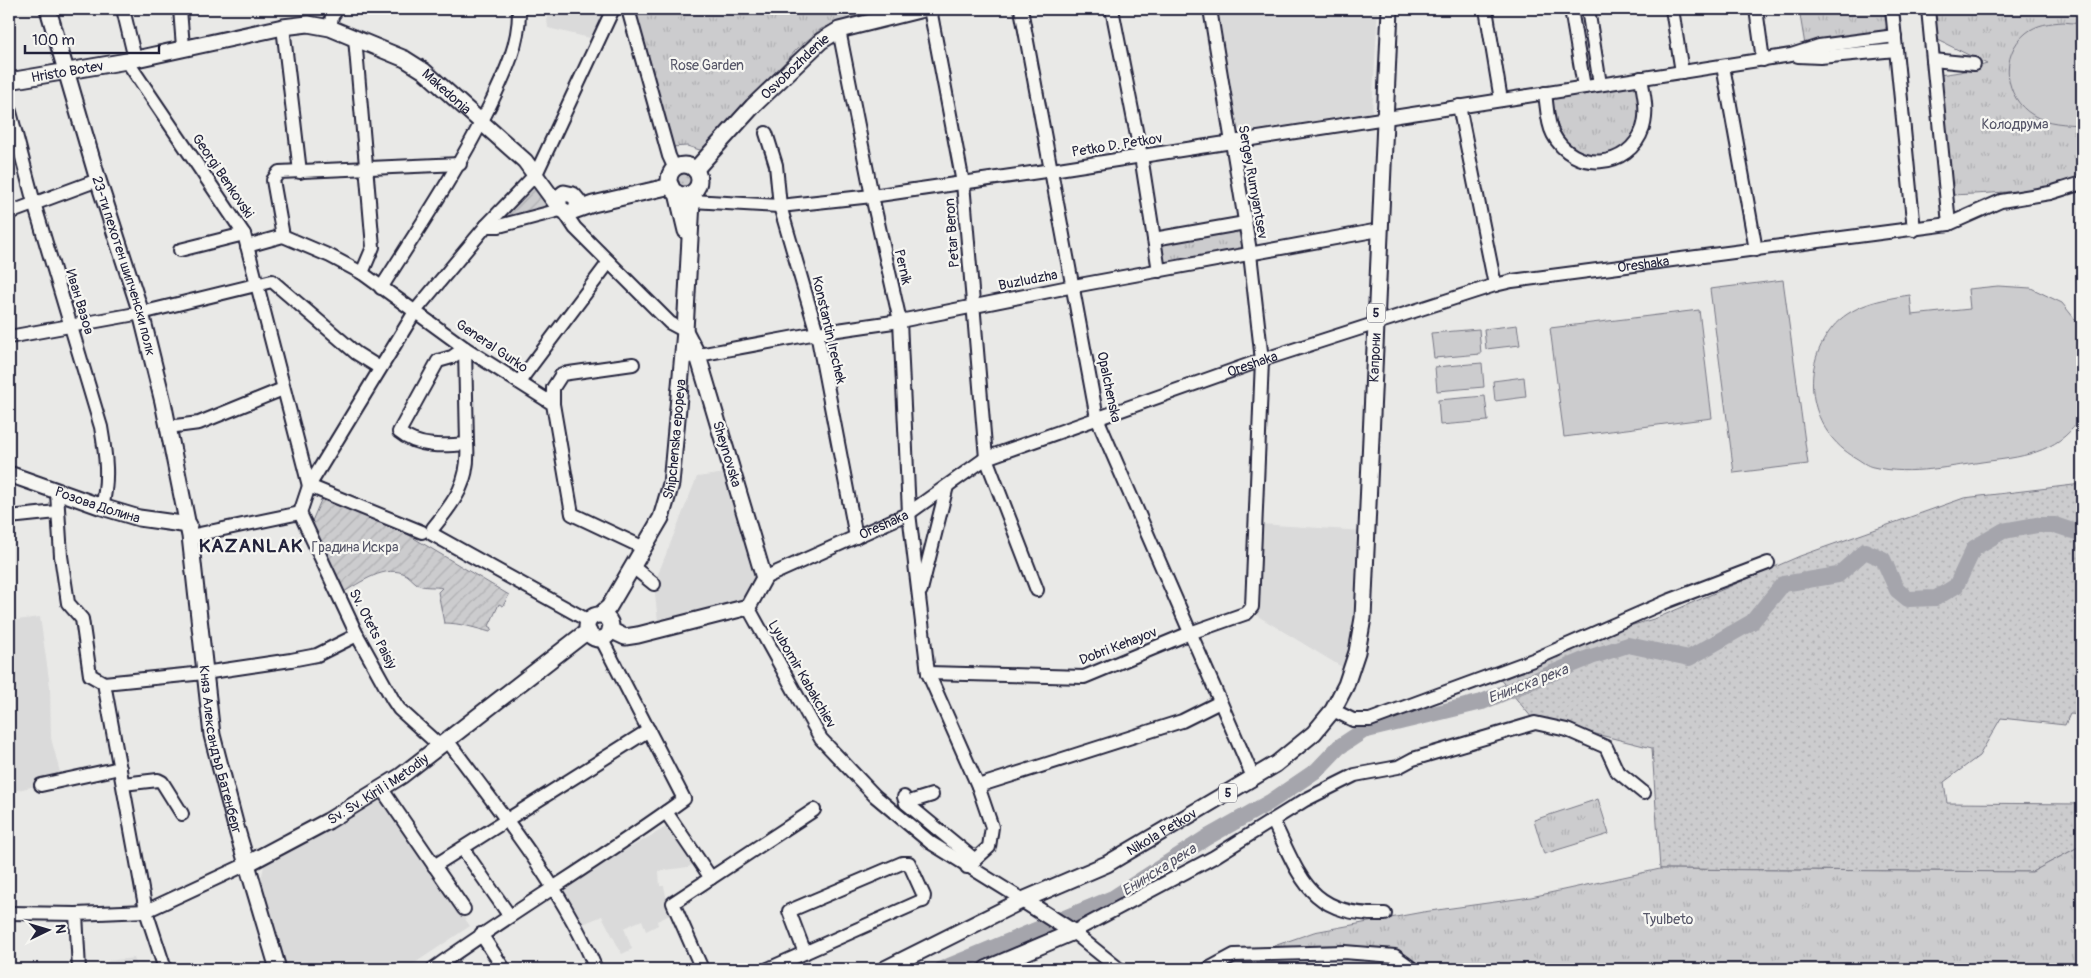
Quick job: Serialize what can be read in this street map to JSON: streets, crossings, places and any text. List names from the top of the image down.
{
  "streets": {
    "main road": [
      "Osvobozhdenie",
      "Hristo Botev",
      "Makedonia",
      "23-ти пехотен шипченски полк",
      "5",
      "Капрони",
      "Shipchenska epopeya",
      "Sheynovska",
      "Розова Долина",
      "Княз Александър Батенберг",
      "Sv. Sv. Kiril i Metodiy",
      "Nikola Petkov"
    ],
    "street": [
      "Petko D. Petkov",
      "Georgi Benkovski",
      "Sergey Rumyantsev",
      "Petar Beron",
      "Oreshaka",
      "Pernik",
      "Buzludzha",
      "Иван Вазов",
      "Konstantin Irechek",
      "General Gurko",
      "Opalchenska",
      "Sv. Otets Paisiy",
      "Dobri Kehayov",
      "Lyubomir Kabakchiev"
    ]
  },
  "crossings": [
    ["Osvobozhdenie", "Petko D. Petkov"],
    ["Osvobozhdenie", "Pernik"],
    ["Osvobozhdenie", "Shipchenska epopeya"],
    ["Hristo Botev", "Makedonia"],
    ["Hristo Botev", "Georgi Benkovski"],
    ["Hristo Botev", "23-ти пехотен шипченски полк"],
    ["Makedonia", "Shipchenska epopeya"],
    ["Makedonia", "Sheynovska"],
    ["Petko D. Petkov", "Sergey Rumyantsev"],
    ["Petko D. Petkov", "Petar Beron"],
    ["Petko D. Petkov", "Pernik"],
    ["Petko D. Petkov", "Konstantin Irechek"],
    ["Petko D. Petkov", "Капрони"],
    ["Petko D. Petkov", "Opalchenska"],
    ["Petko D. Petkov", "Shipchenska epopeya"],
    ["Sergey Rumyantsev", "Oreshaka"],
    ["Sergey Rumyantsev", "Buzludzha"],
    ["Sergey Rumyantsev", "Dobri Kehayov"],
    ["Petar Beron", "Oreshaka"],
    ["Petar Beron", "Buzludzha"],
    ["Oreshaka", "Pernik"],
    ["Oreshaka", "Konstantin Irechek"],
    ["Oreshaka", "Капрони"],
    ["Oreshaka", "Opalchenska"],
    ["Oreshaka", "Sheynovska"],
    ["23-ти пехотен шипченски полк", "Розова Долина"],
    ["23-ти пехотен шипченски полк", "Княз Александър Батенберг"],
    ["Pernik", "Buzludzha"],
    ["Pernik", "Dobri Kehayov"],
    ["Pernik", "Lyubomir Kabakchiev"],
    ["Buzludzha", "Konstantin Irechek"],
    ["Buzludzha", "Капрони"],
    ["Buzludzha", "Opalchenska"],
    ["Buzludzha", "Shipchenska epopeya"],
    ["Buzludzha", "Sheynovska"],
    ["Иван Вазов", "Розова Долина"],
    ["Капрони", "Nikola Petkov"],
    ["Opalchenska", "Dobri Kehayov"],
    ["Opalchenska", "Nikola Petkov"],
    ["Shipchenska epopeya", "Sheynovska"],
    ["Shipchenska epopeya", "Sv. Sv. Kiril i Metodiy"],
    ["Розова Долина", "Княз Александър Батенберг"],
    ["Sv. Otets Paisiy", "Sv. Sv. Kiril i Metodiy"],
    ["Lyubomir Kabakchiev", "Nikola Petkov"],
    ["Княз Александър Батенберг", "Sv. Sv. Kiril i Metodiy"]
  ],
  "districts": ["KAZANLAK"],
  "water": ["Енинска река"],
  "parks": [
    "Rose Garden",
    "Колодрума",
    "Градина Искра",
    "Tyulbeto"
  ],
  "scale_bar": "100 m",
  "north": "right"
}
